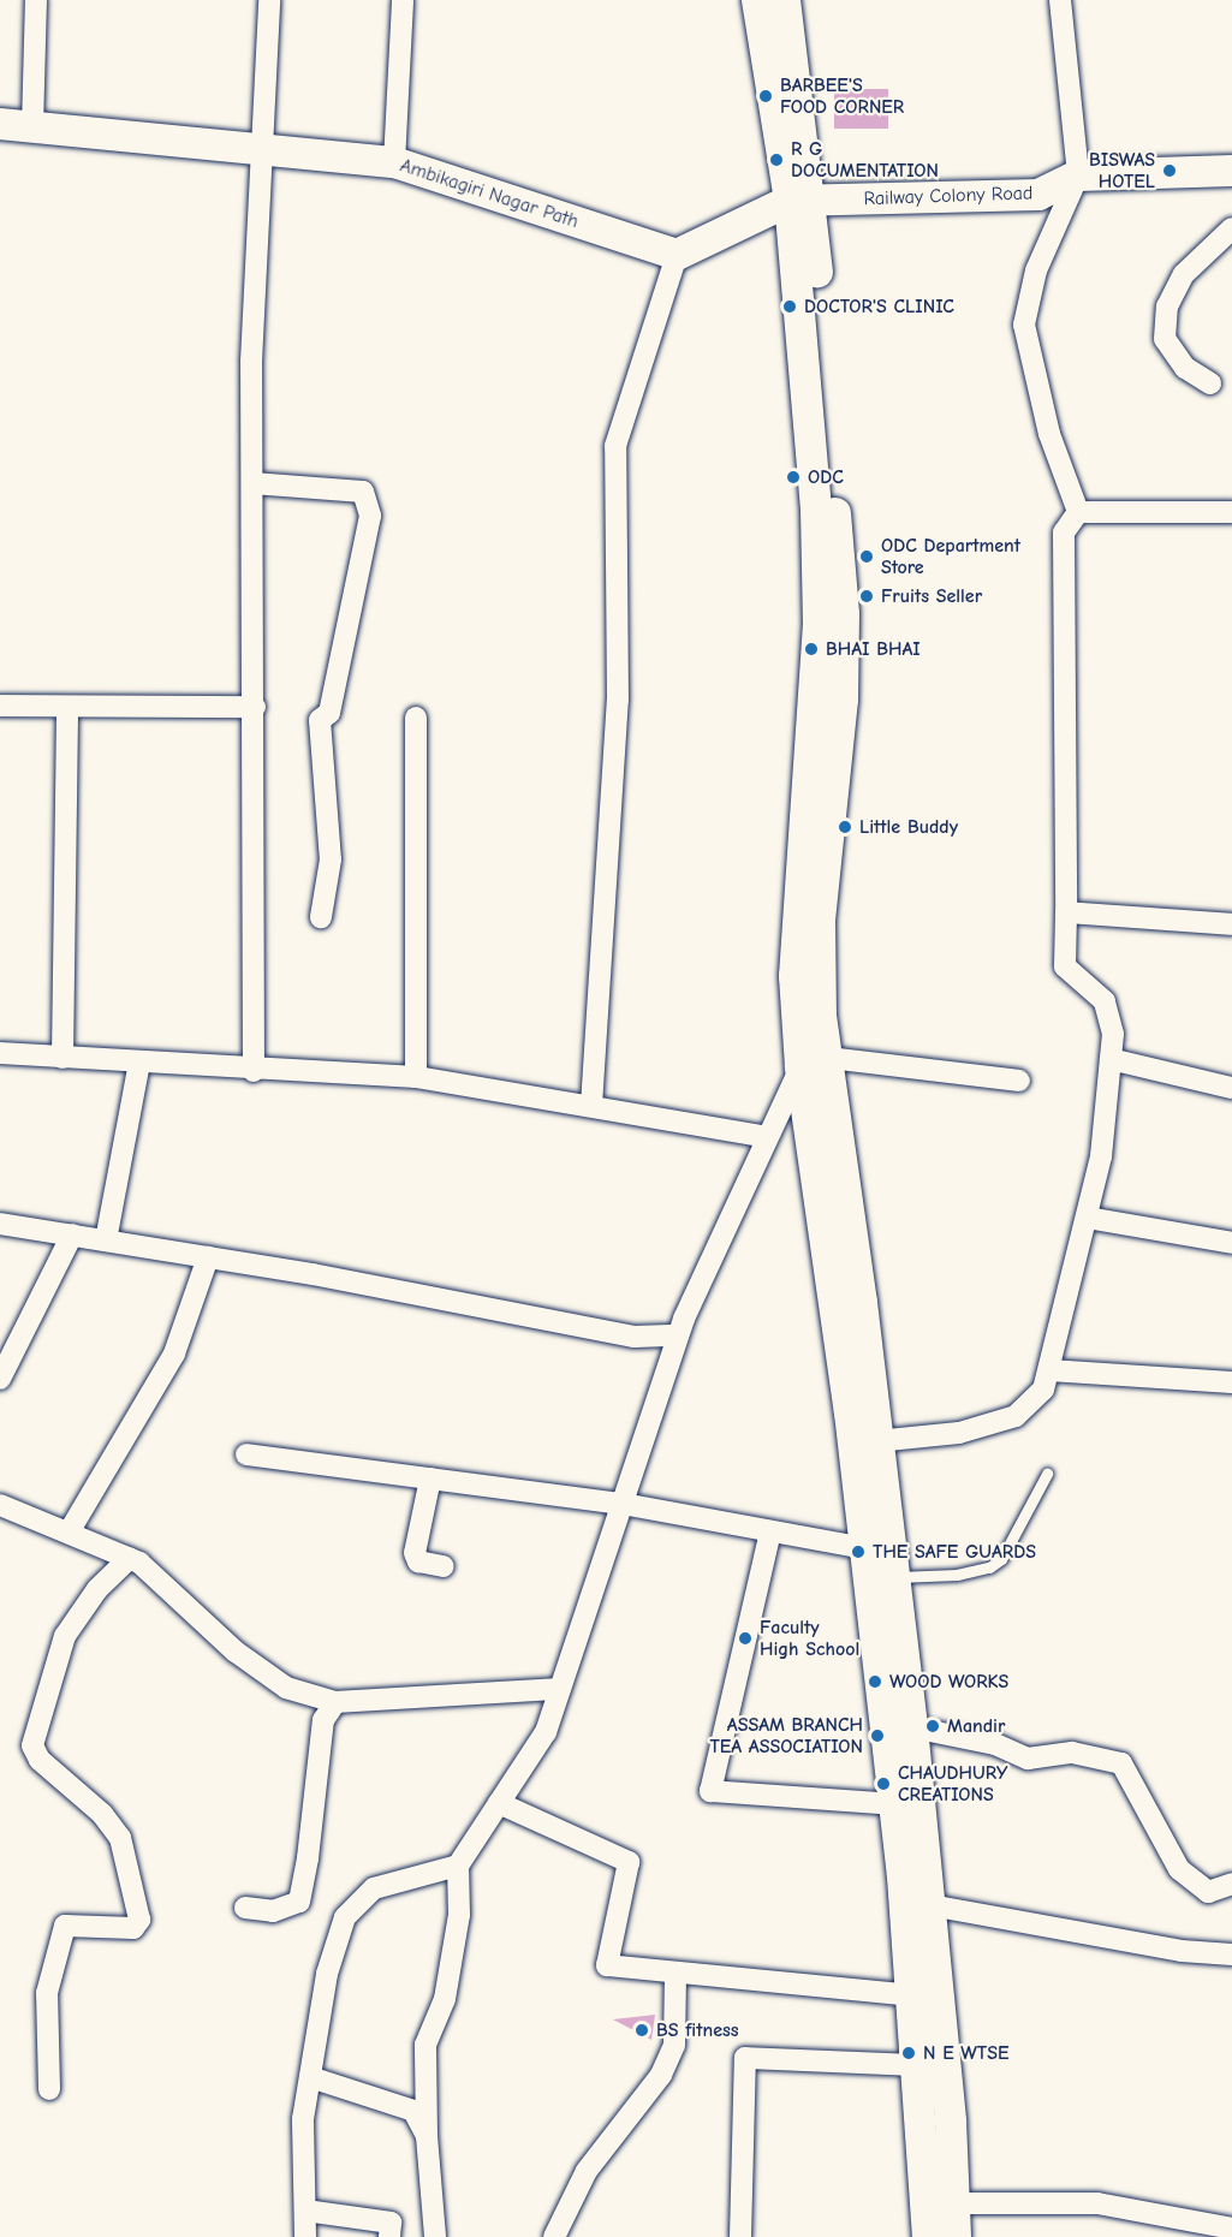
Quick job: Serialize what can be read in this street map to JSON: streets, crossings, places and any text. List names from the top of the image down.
{
  "streets": {
    "main road": ["Ambikagiri Nagar Path", "Railway Colony Road"]
  },
  "places": [
    "BARBEE'S FOOD CORNER",
    "R G DOCUMENTATION",
    "BISWAS HOTEL",
    "DOCTOR'S CLINIC",
    "ODC",
    "ODC Department Store",
    "Fruits Seller",
    "BHAI BHAI",
    "Little Buddy",
    "THE SAFE GUARDS",
    "Faculty High School",
    "WOOD WORKS",
    "Mandir",
    "ASSAM BRANCH TEA ASSOCIATION",
    "CHAUDHURY CREATIONS",
    "BS fitness",
    "N E WTSE"
  ]
}
